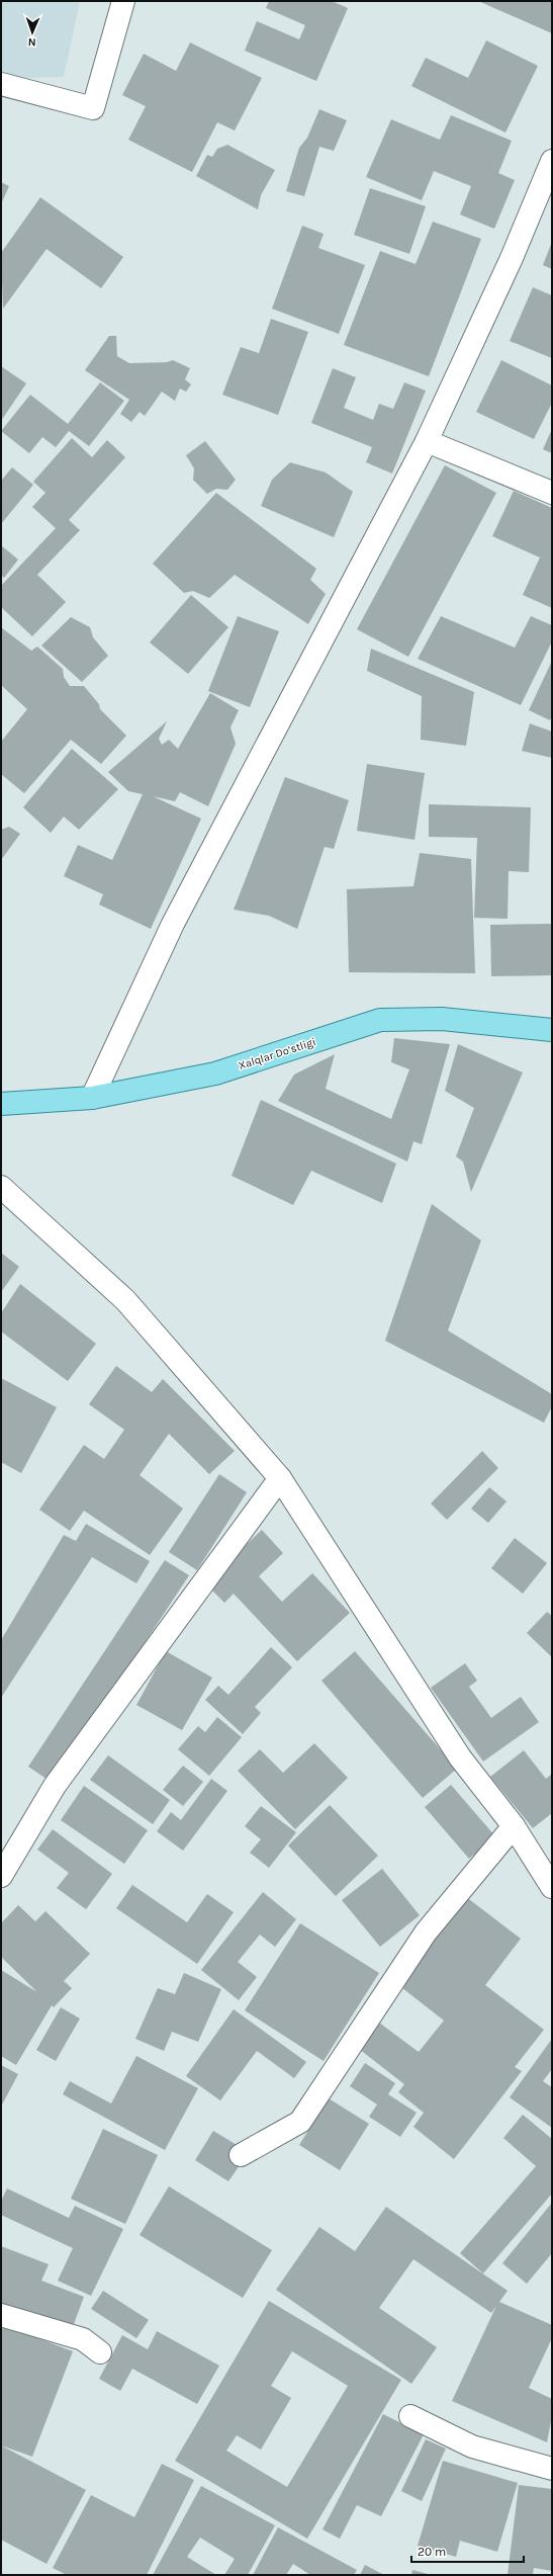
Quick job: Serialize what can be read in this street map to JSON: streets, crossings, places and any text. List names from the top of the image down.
{
  "streets": {
    "main road": ["Xalqlar Do’stligi"]
  },
  "scale_bar": "20 m",
  "north": "bottom"
}
